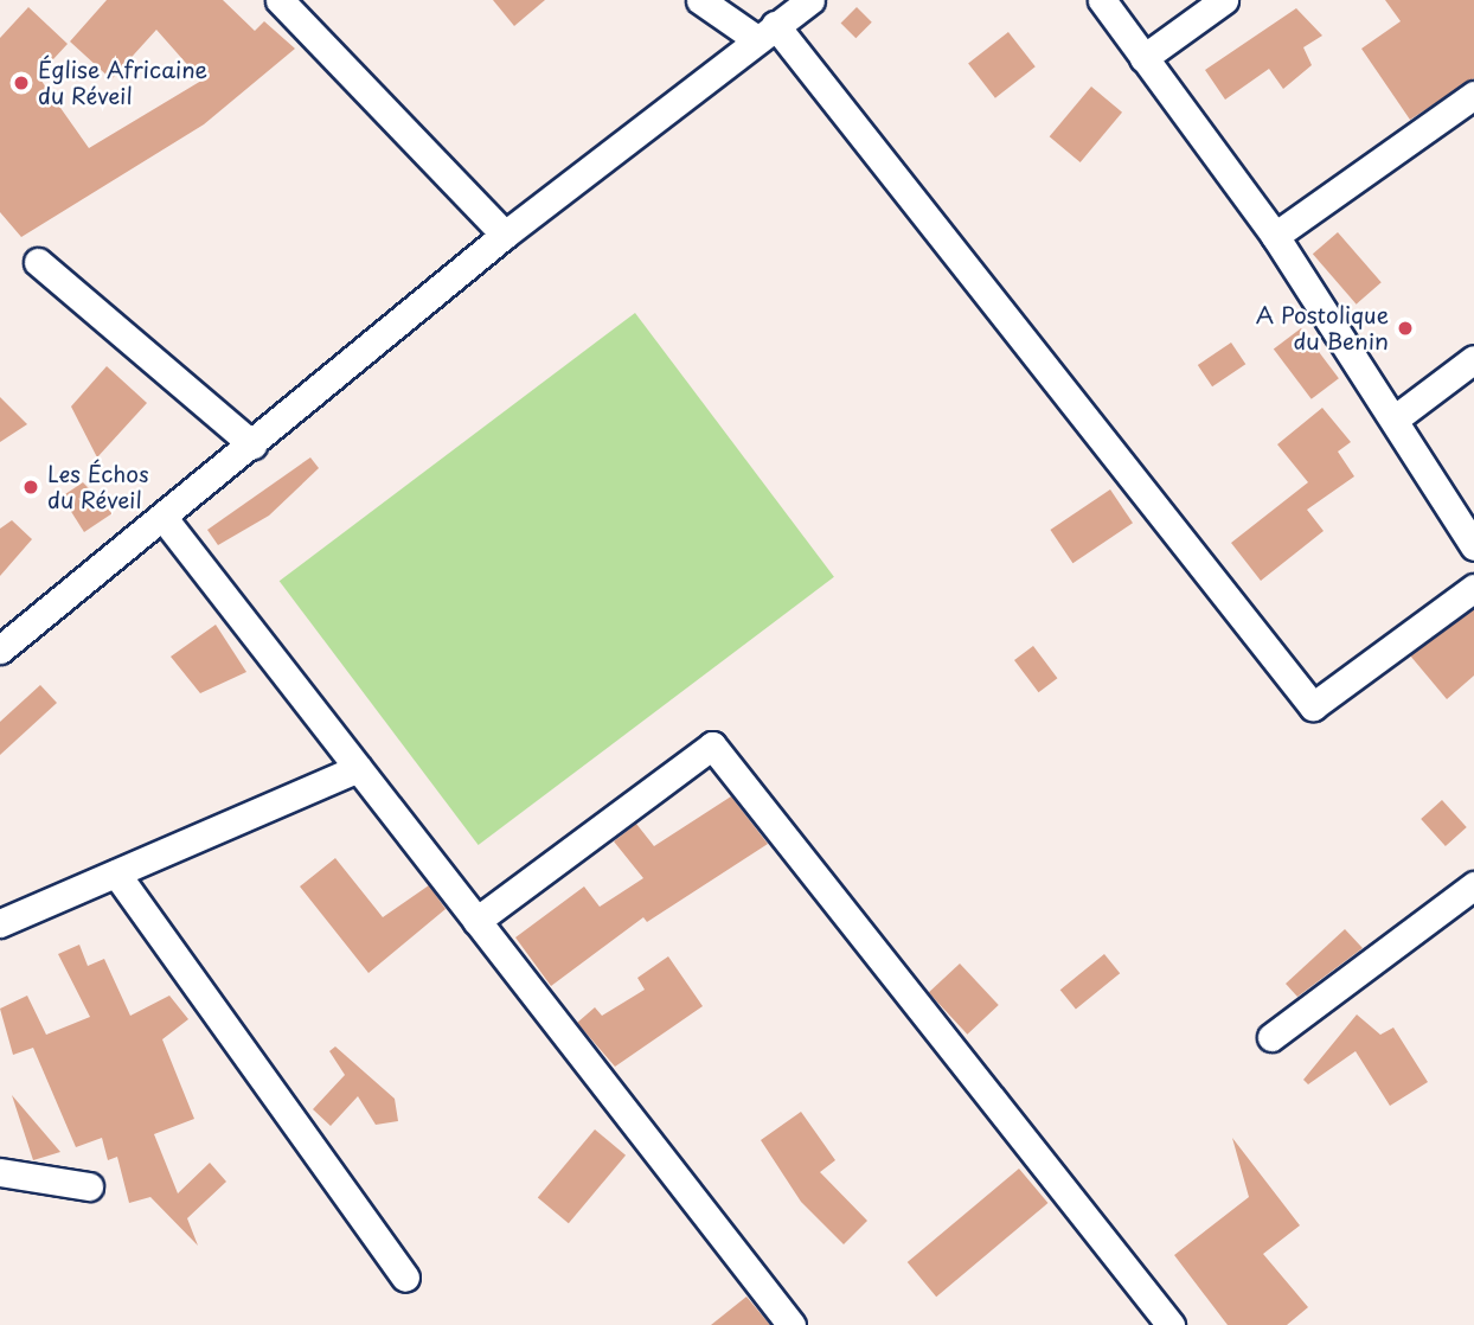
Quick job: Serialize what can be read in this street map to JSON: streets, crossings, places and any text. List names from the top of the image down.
{
  "places": ["Église Africaine du Réveil", "A Postolique du Benin", "Les Échos du Réveil"]
}
